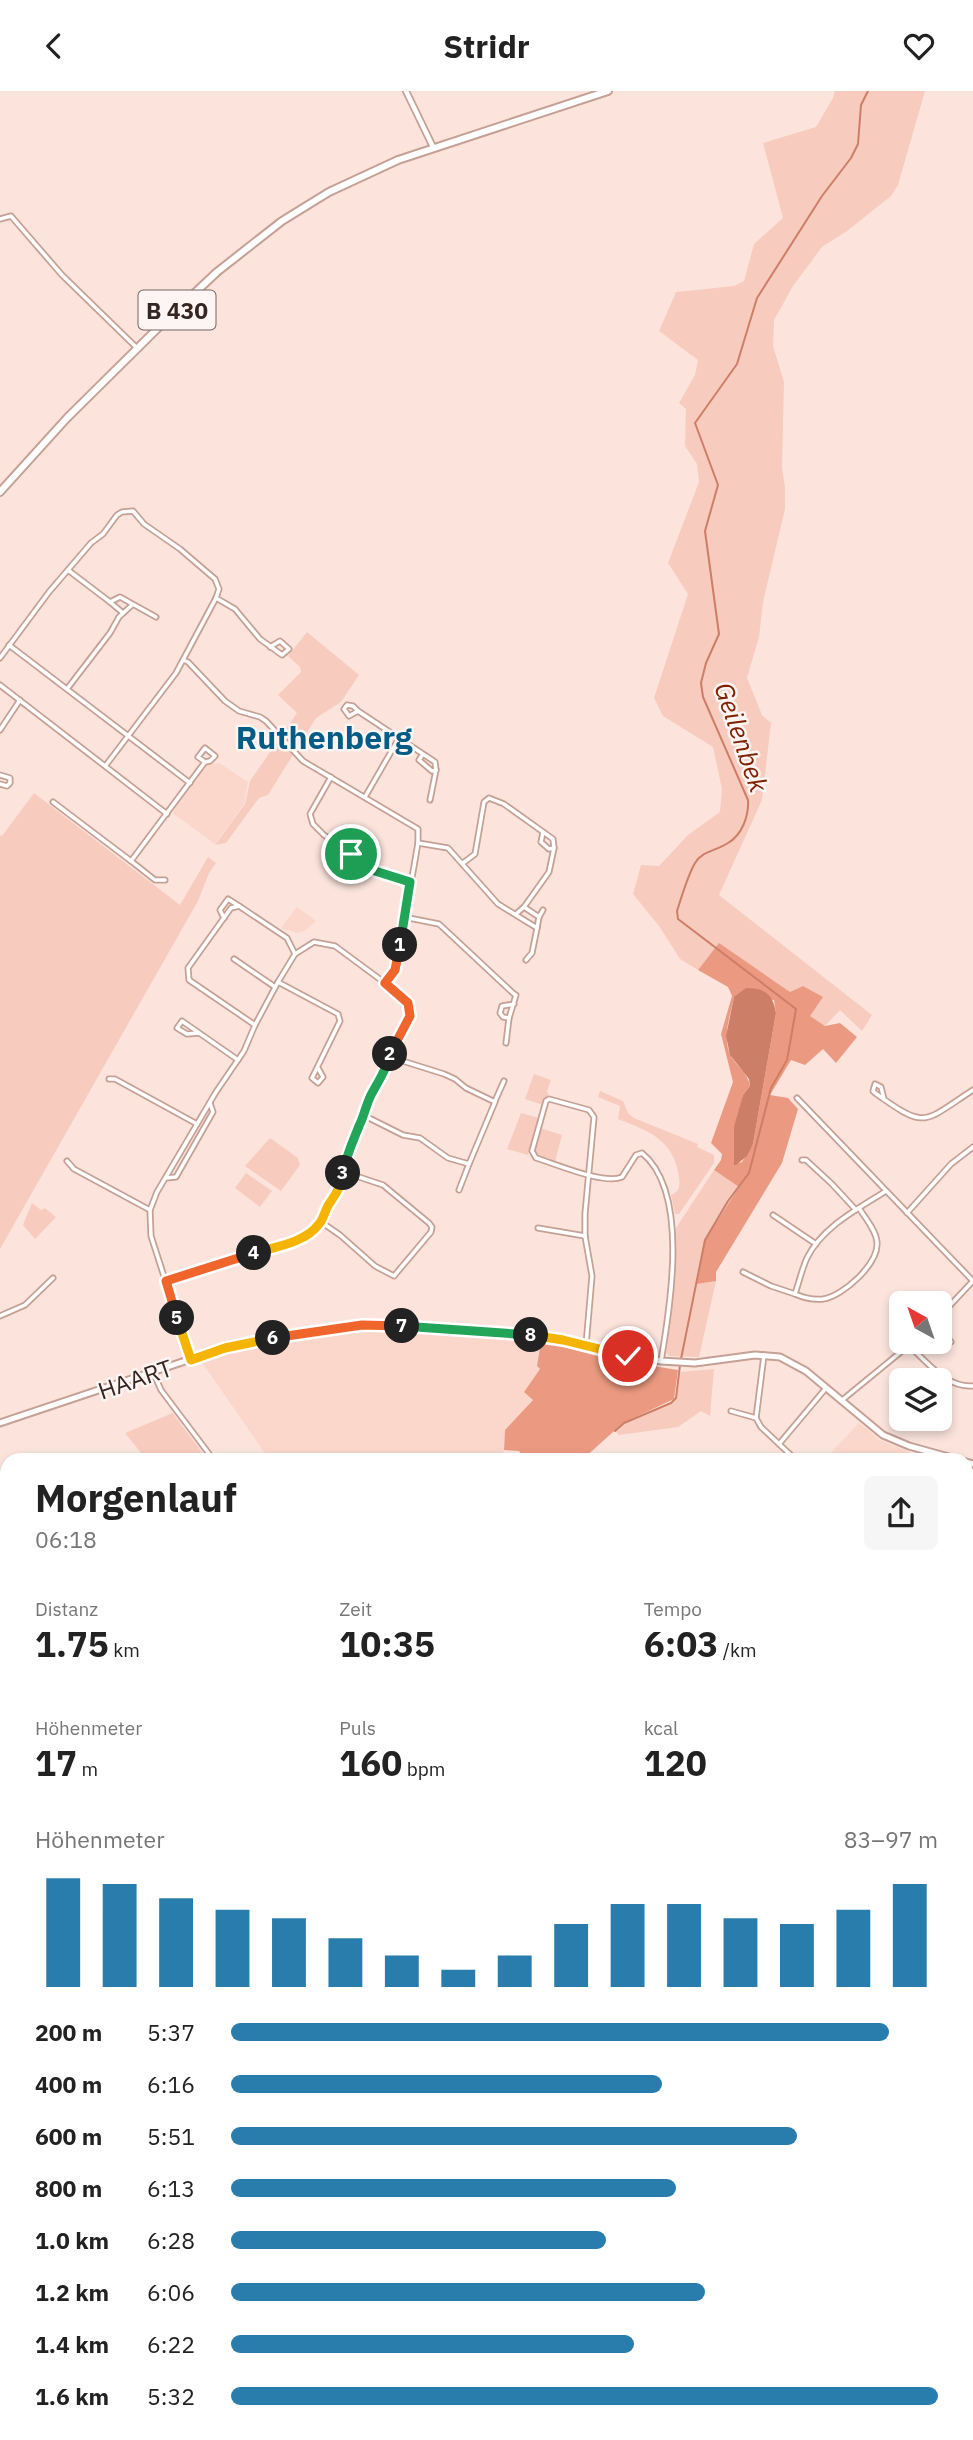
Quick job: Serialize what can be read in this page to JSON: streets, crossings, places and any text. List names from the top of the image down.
{
  "streets": {
    "main road": ["B 430", "HAART"]
  },
  "districts": ["Ruthenberg"],
  "water": ["Geilenbek"],
  "north": "top left",
  "page": {
    "header": "Stridr",
    "pins": [
      "1",
      "2",
      "3",
      "4",
      "5",
      "7",
      "8",
      "6"
    ],
    "heading": ["Morgenlauf", "06:18"],
    "stats": [
      ["Distanz", "1.75 km"],
      ["Zeit", "10:35"],
      ["Tempo", "6:03 /km"],
      ["Höhenmeter", "17 m"],
      ["Puls", "160 bpm"],
      ["kcal", "120"]
    ],
    "chart": ["Höhenmeter", "83–97 m"],
    "list": [
      {
        "name": "200 m",
        "note": "5:37"
      },
      {
        "name": "400 m",
        "note": "6:16"
      },
      {
        "name": "600 m",
        "note": "5:51"
      },
      {
        "name": "800 m",
        "note": "6:13"
      },
      {
        "name": "1.0 km",
        "note": "6:28"
      },
      {
        "name": "1.2 km",
        "note": "6:06"
      },
      {
        "name": "1.4 km",
        "note": "6:22"
      },
      {
        "name": "1.6 km",
        "note": "5:32"
      }
    ]
  }
}
